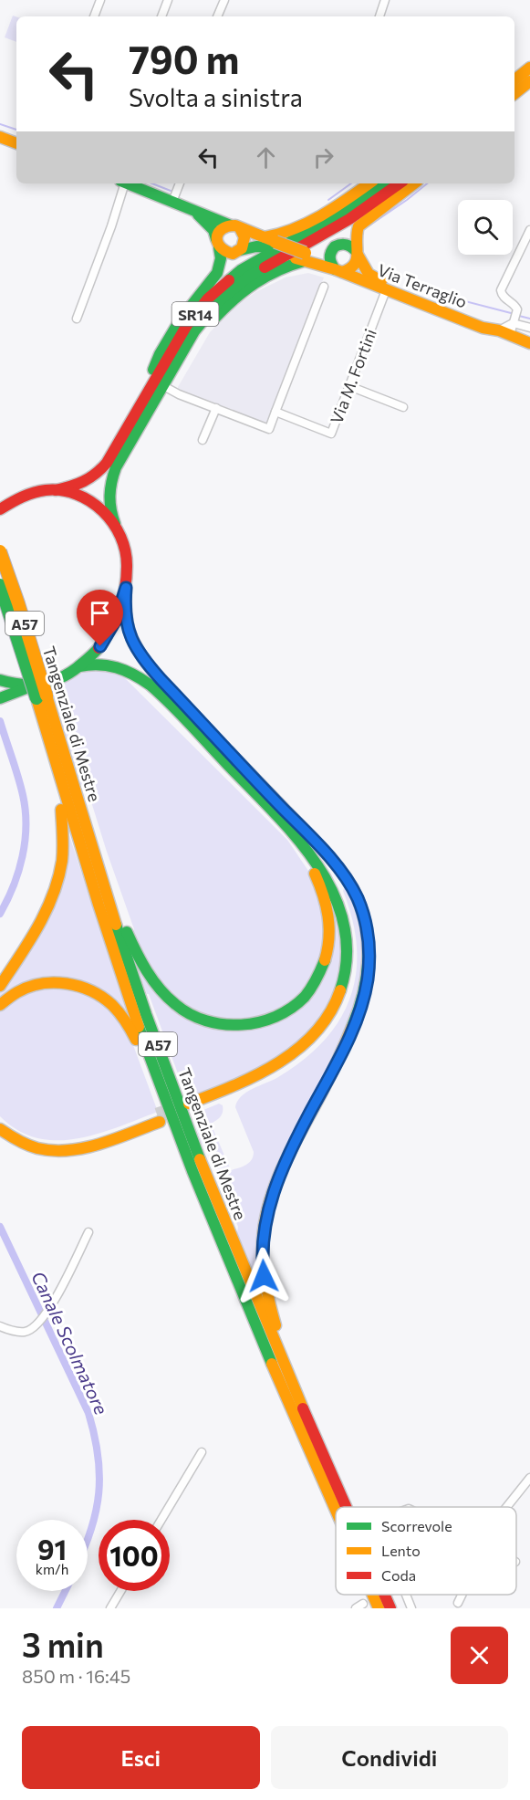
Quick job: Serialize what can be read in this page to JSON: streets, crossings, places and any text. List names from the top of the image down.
{
  "streets": {
    "main road": [
      "Via Terraglio",
      "SR14",
      "A57",
      "Tangenziale di Mestre"
    ],
    "street": ["Via M. Fortini"]
  },
  "crossings": [
    ["Via Terraglio", "SR14"],
    ["Via Terraglio", "Via M. Fortini"],
    ["SR14", "A57"],
    ["A57", "Tangenziale di Mestre"]
  ],
  "water": ["Canale Scolmatore"],
  "legend": ["Scorrevole", "Lento", "Coda"],
  "page": {
    "turn": ["790 m", "Svolta a sinistra"],
    "speed": "91 km/h",
    "limit": "100",
    "heading": ["3 min", "850 m · 16:45"],
    "buttons": ["Esci", "Condividi"]
  }
}
